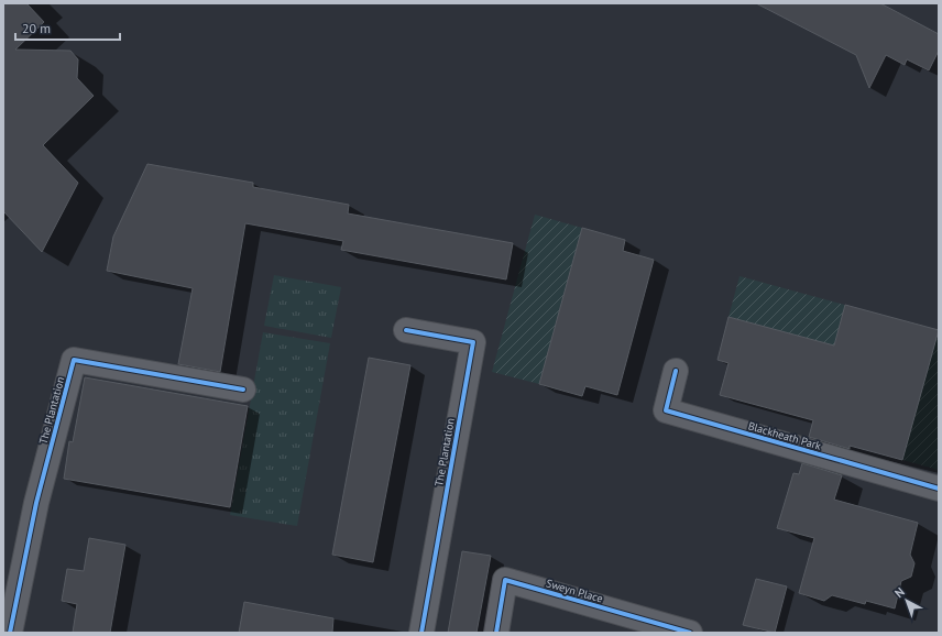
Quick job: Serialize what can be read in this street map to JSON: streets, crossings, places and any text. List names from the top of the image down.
{
  "streets": {
    "street": ["The Plantation", "Blackheath Park", "Sweyn Place"]
  },
  "scale_bar": "20 m",
  "north": "top left"
}
